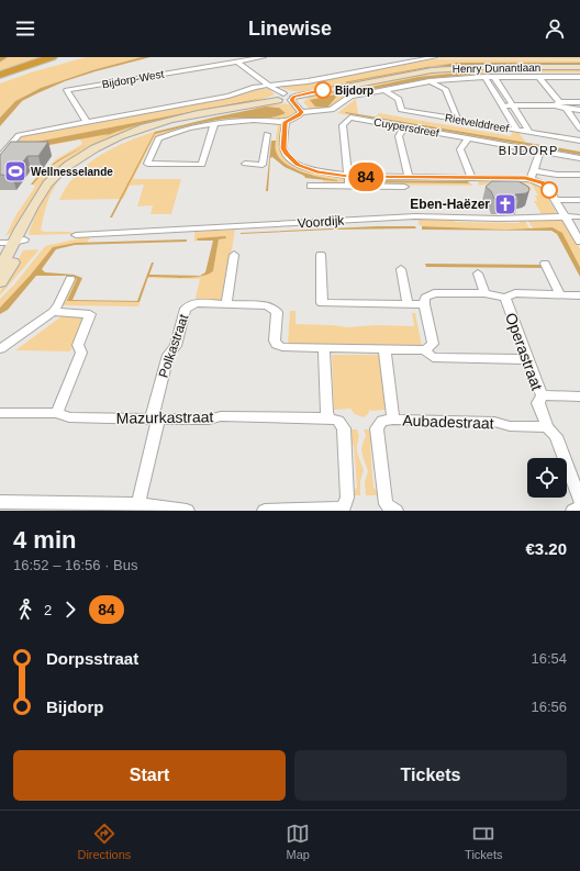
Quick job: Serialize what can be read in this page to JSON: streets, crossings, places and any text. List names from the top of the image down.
{
  "streets": {
    "main road": ["Henry Dunantlaan"],
    "street": [
      "Bijdorp-West",
      "Rietvelddreef",
      "Cuypersdreef",
      "Voordijk",
      "Polkastraat",
      "Operastraat",
      "Mazurkastraat",
      "Aubadestraat"
    ]
  },
  "crossings": [
    ["Polkastraat", "Mazurkastraat"],
    ["Operastraat", "Aubadestraat"]
  ],
  "districts": ["BIJDORP"],
  "places": {
    "other": ["Bijdorp"],
    "sports": ["Wellnesselande"],
    "church": ["Eben-Haëzer"]
  },
  "lines": ["bus line 84"],
  "page": {
    "header": "Linewise",
    "on_map": "84",
    "heading": ["4 min", "16:52 – 16:56 · Bus", "€3.20"],
    "legs": ["2", "84"],
    "list": [
      {
        "name": "Dorpsstraat",
        "value": "16:54"
      },
      {
        "name": "Bijdorp",
        "value": "16:56"
      }
    ],
    "buttons": ["Start", "Tickets"],
    "tabs": ["Directions", "Map", "Tickets"]
  }
}
